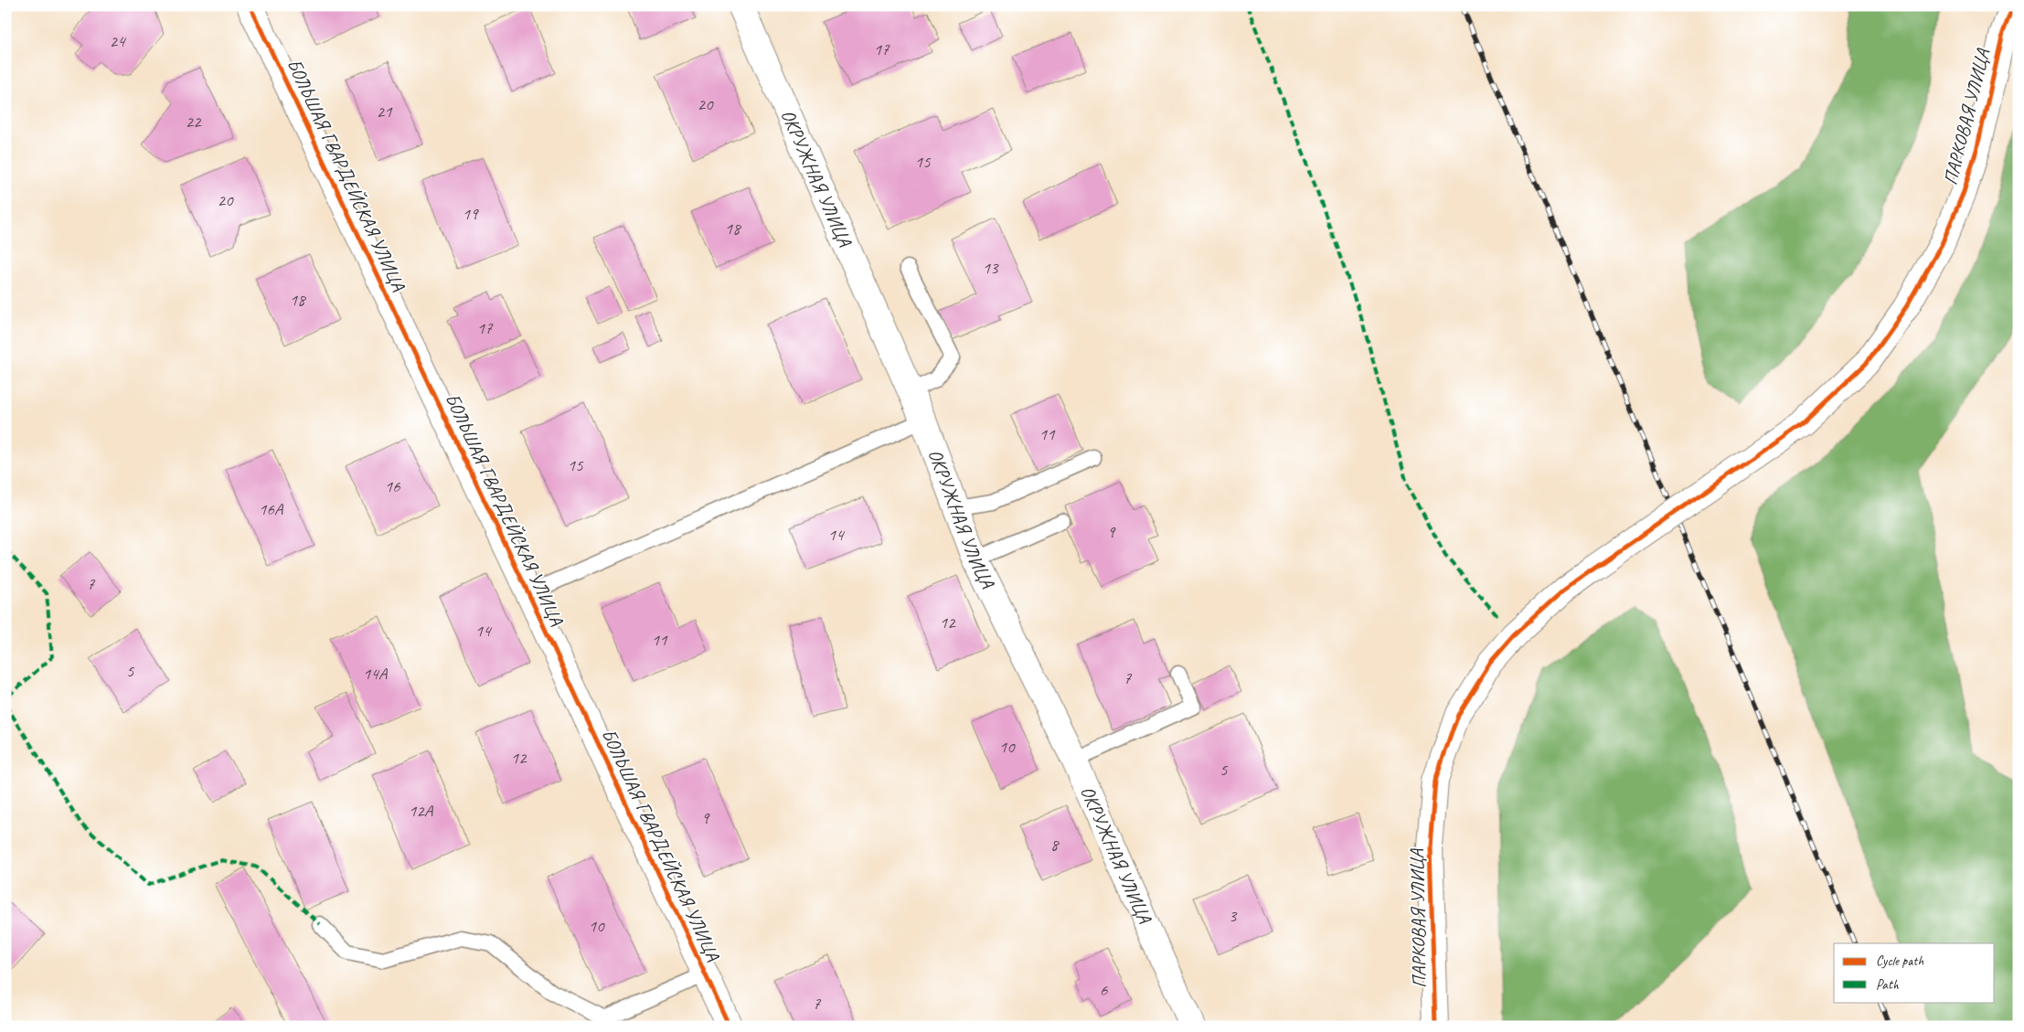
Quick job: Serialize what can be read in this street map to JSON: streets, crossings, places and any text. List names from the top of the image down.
{
  "streets": {
    "street": ["ПАРКОВАЯ УЛИЦА", "БОЛЬШАЯ ГВАРДЕЙСКАЯ УЛИЦА", "ОКРУЖНАЯ УЛИЦА"]
  },
  "house_numbers": [
    "24",
    "17",
    "20",
    "21",
    "22",
    "15",
    "20",
    "19",
    "18",
    "13",
    "18",
    "17",
    "11",
    "15",
    "16",
    "16А",
    "9",
    "14",
    "7",
    "12",
    "14",
    "11",
    "5",
    "14А",
    "7",
    "10",
    "12",
    "5",
    "12А",
    "9",
    "8",
    "3",
    "10",
    "6",
    "7"
  ],
  "legend": ["Cycle path", "Path"]
}
